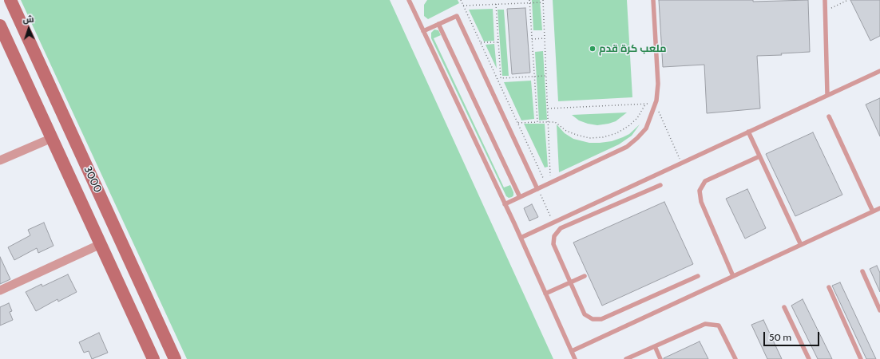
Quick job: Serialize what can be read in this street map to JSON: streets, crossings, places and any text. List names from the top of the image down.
{
  "streets": {
    "street": ["3000"]
  },
  "places": ["ملعب كرة قدم"],
  "scale_bar": "50 m",
  "north": "top"
}
